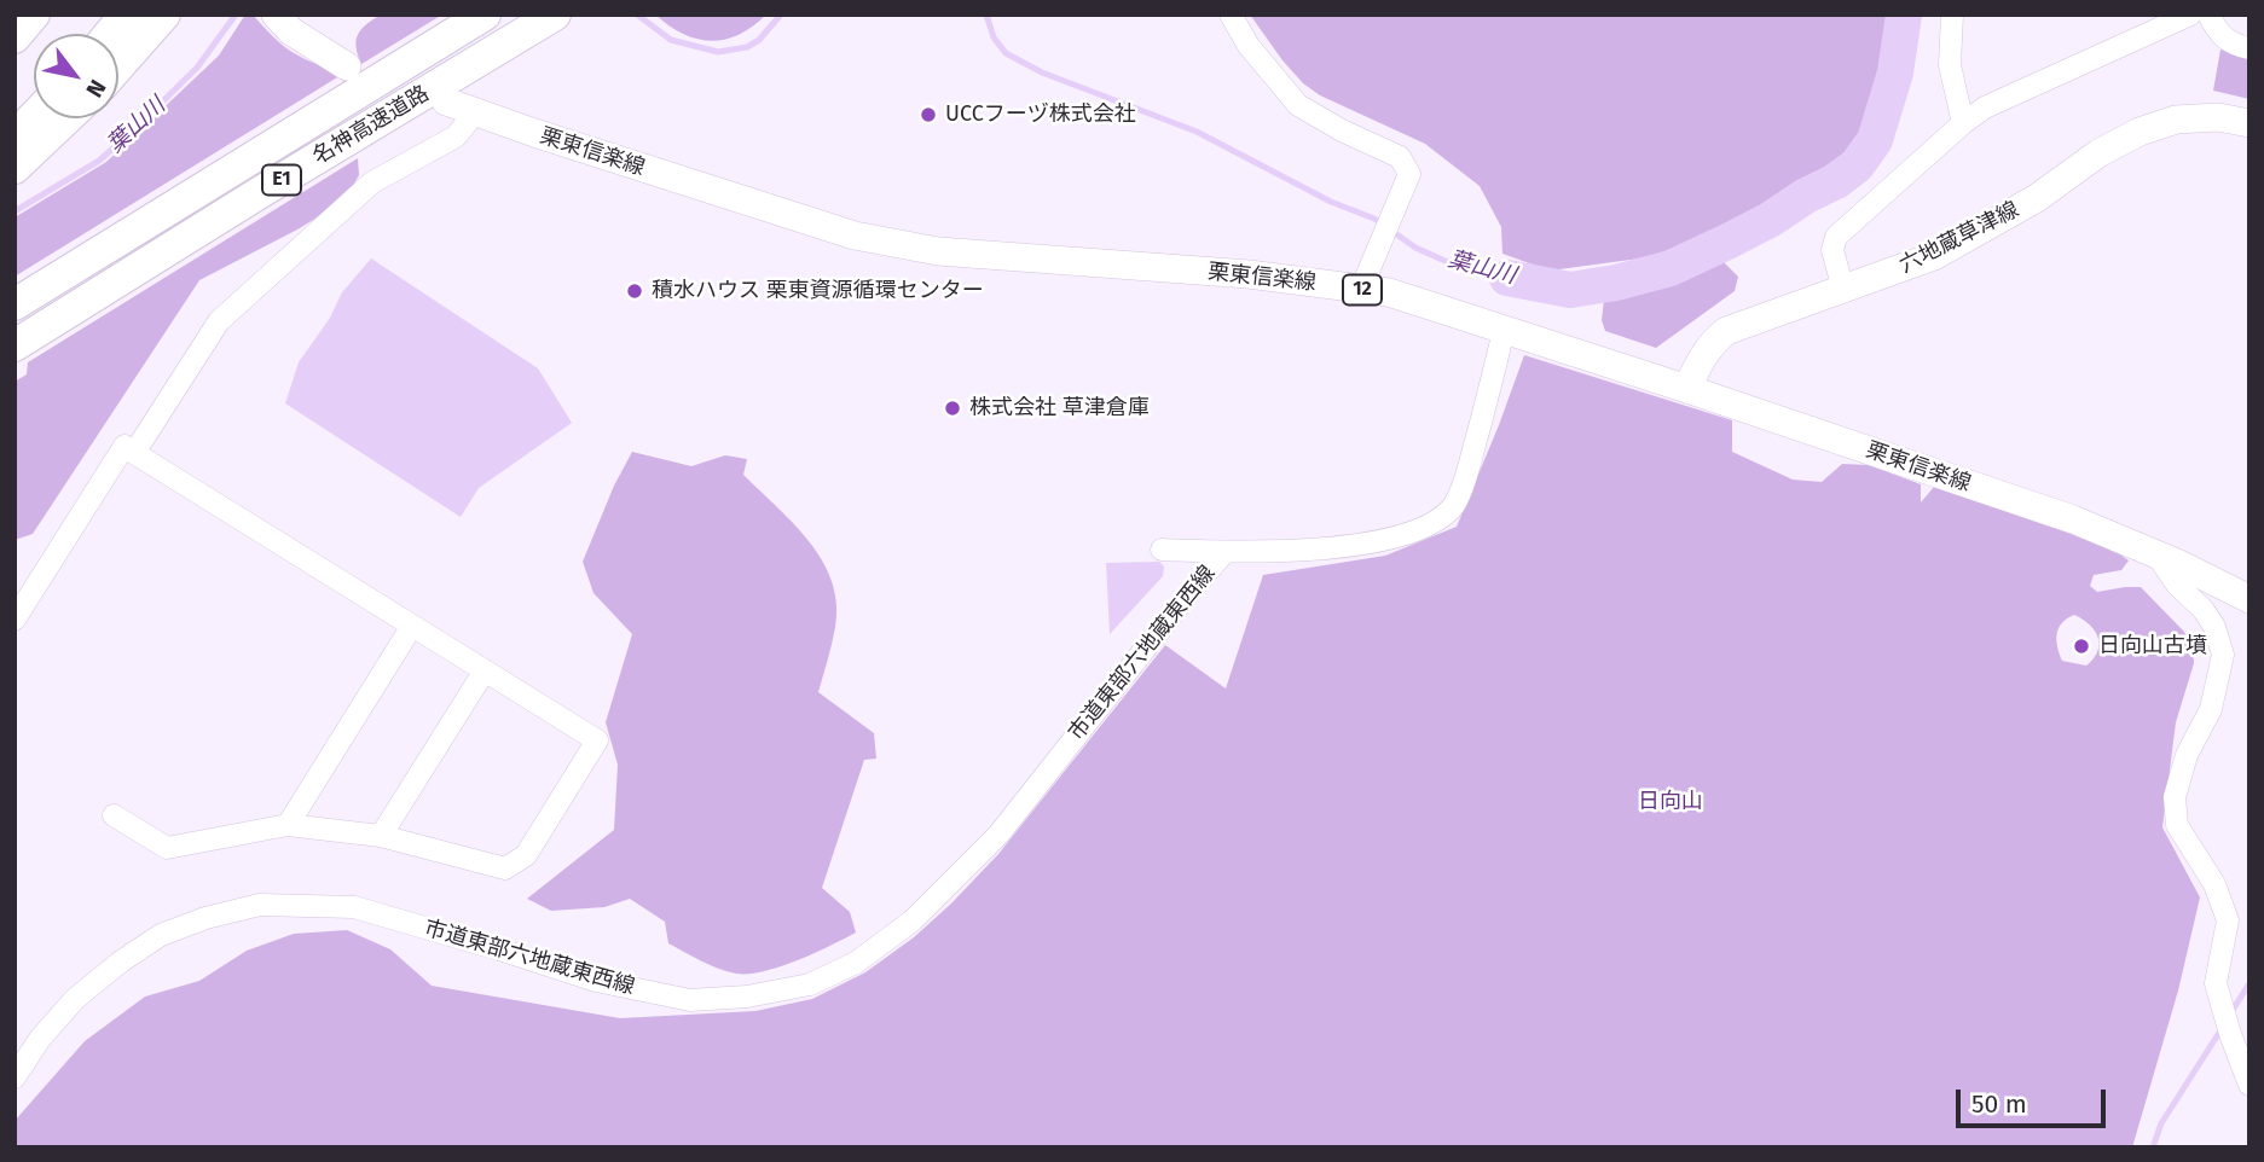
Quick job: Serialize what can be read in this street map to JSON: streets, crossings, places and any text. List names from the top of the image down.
{
  "streets": {
    "highway": ["名神高速道路", "E1"],
    "main road": ["栗東信楽線", "六地蔵草津線", "12"],
    "street": ["市道東部六地蔵東西線"]
  },
  "crossings": [
    ["栗東信楽線", "六地蔵草津線"]
  ],
  "water": ["葉山川"],
  "parks": ["日向山"],
  "places": [
    "UCCフーヅ株式会社",
    "積水ハウス 栗東資源循環センター",
    "株式会社 草津倉庫",
    "日向山古墳"
  ],
  "scale_bar": "50 m",
  "north": "bottom right"
}
